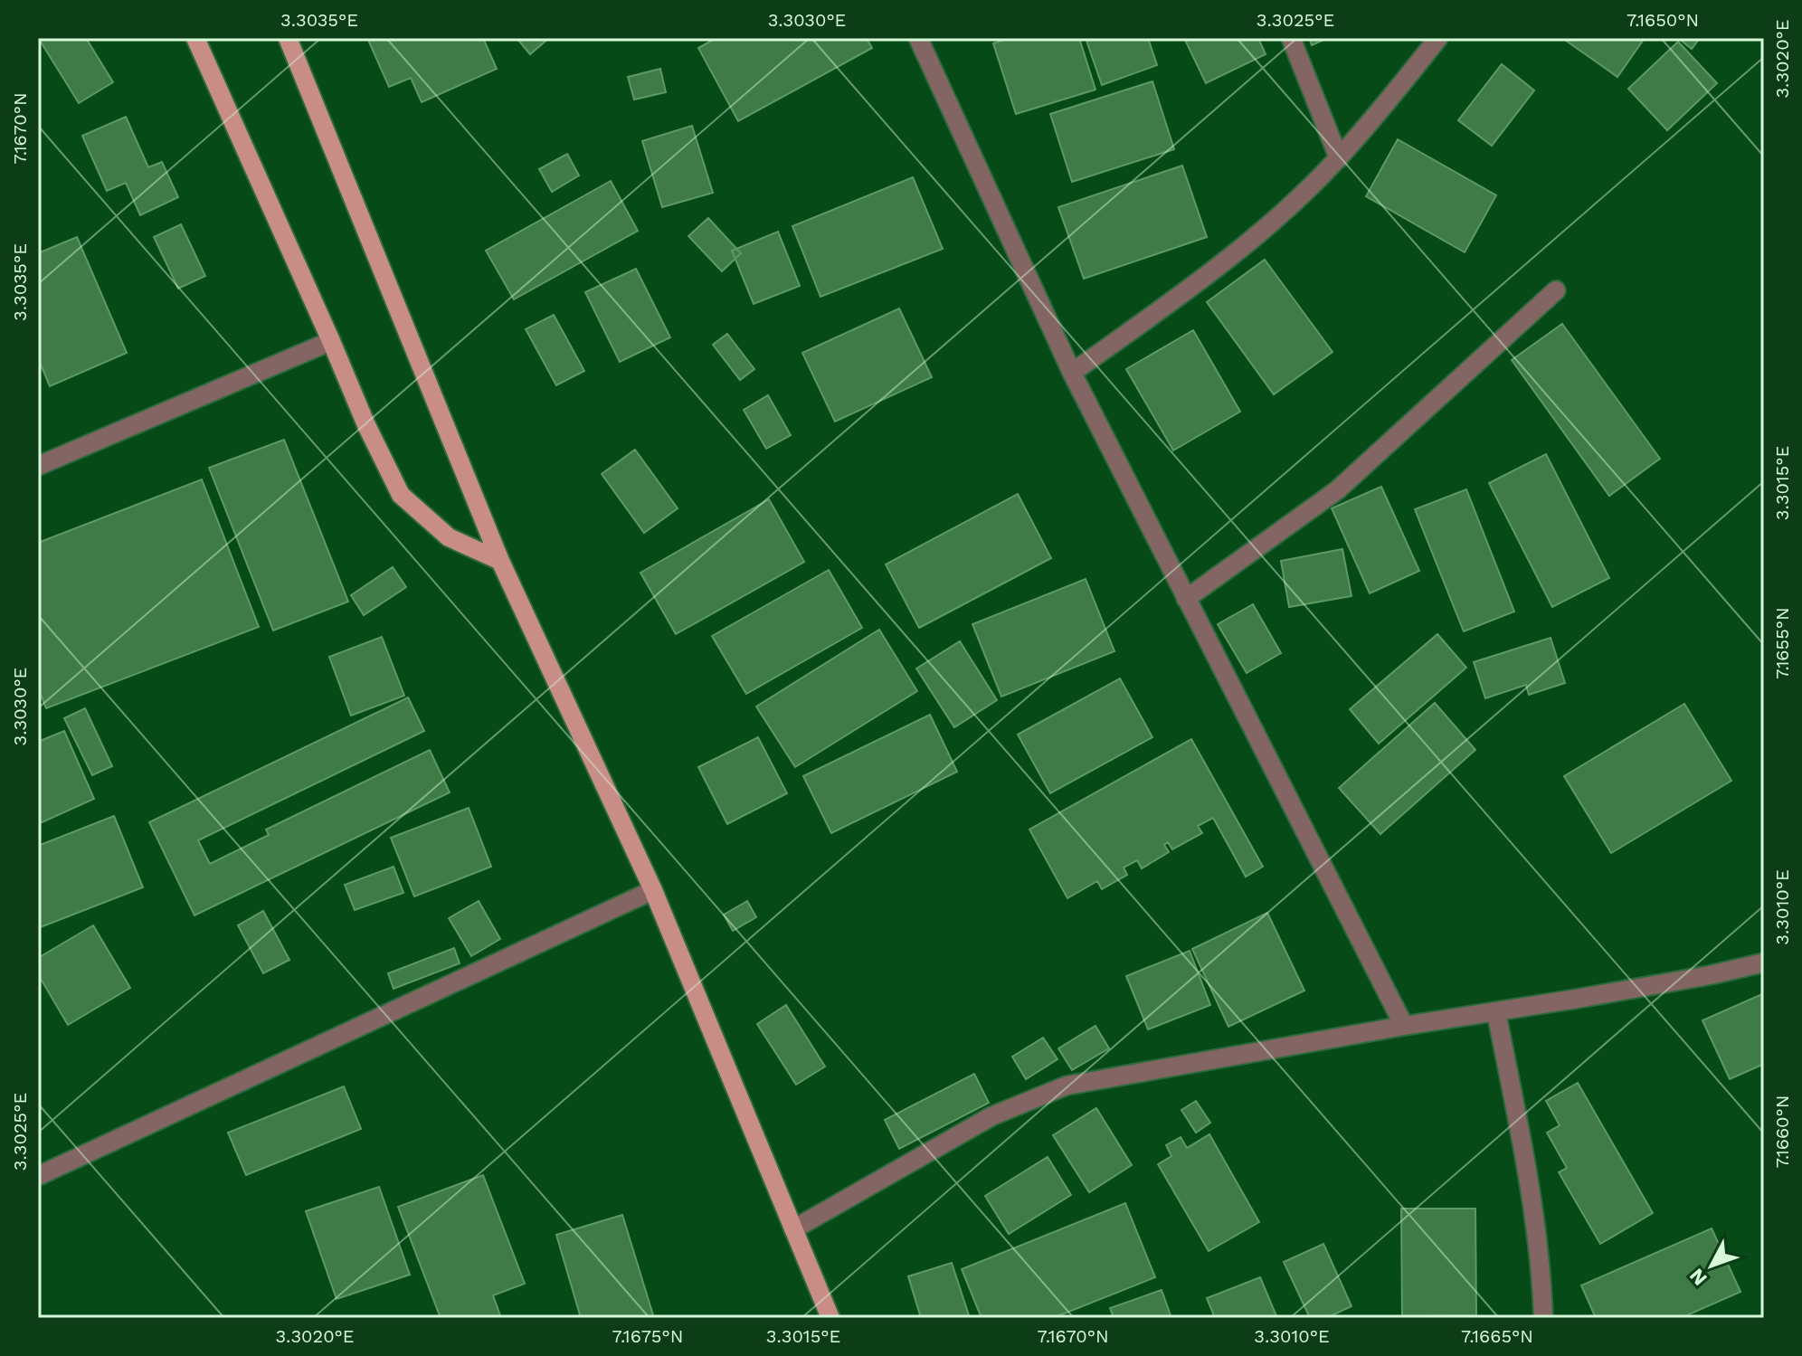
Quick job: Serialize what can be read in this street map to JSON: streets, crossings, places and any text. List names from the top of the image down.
{
  "north": "bottom left",
  "coordinates": [
    "3.3035°E",
    "3.3030°E",
    "3.3025°E",
    "7.1650°N",
    "3.3020°E",
    "7.1670°N",
    "3.3015°E",
    "7.1655°N",
    "3.3010°E",
    "7.1660°N",
    "7.1675°N",
    "7.1665°N"
  ]
}
